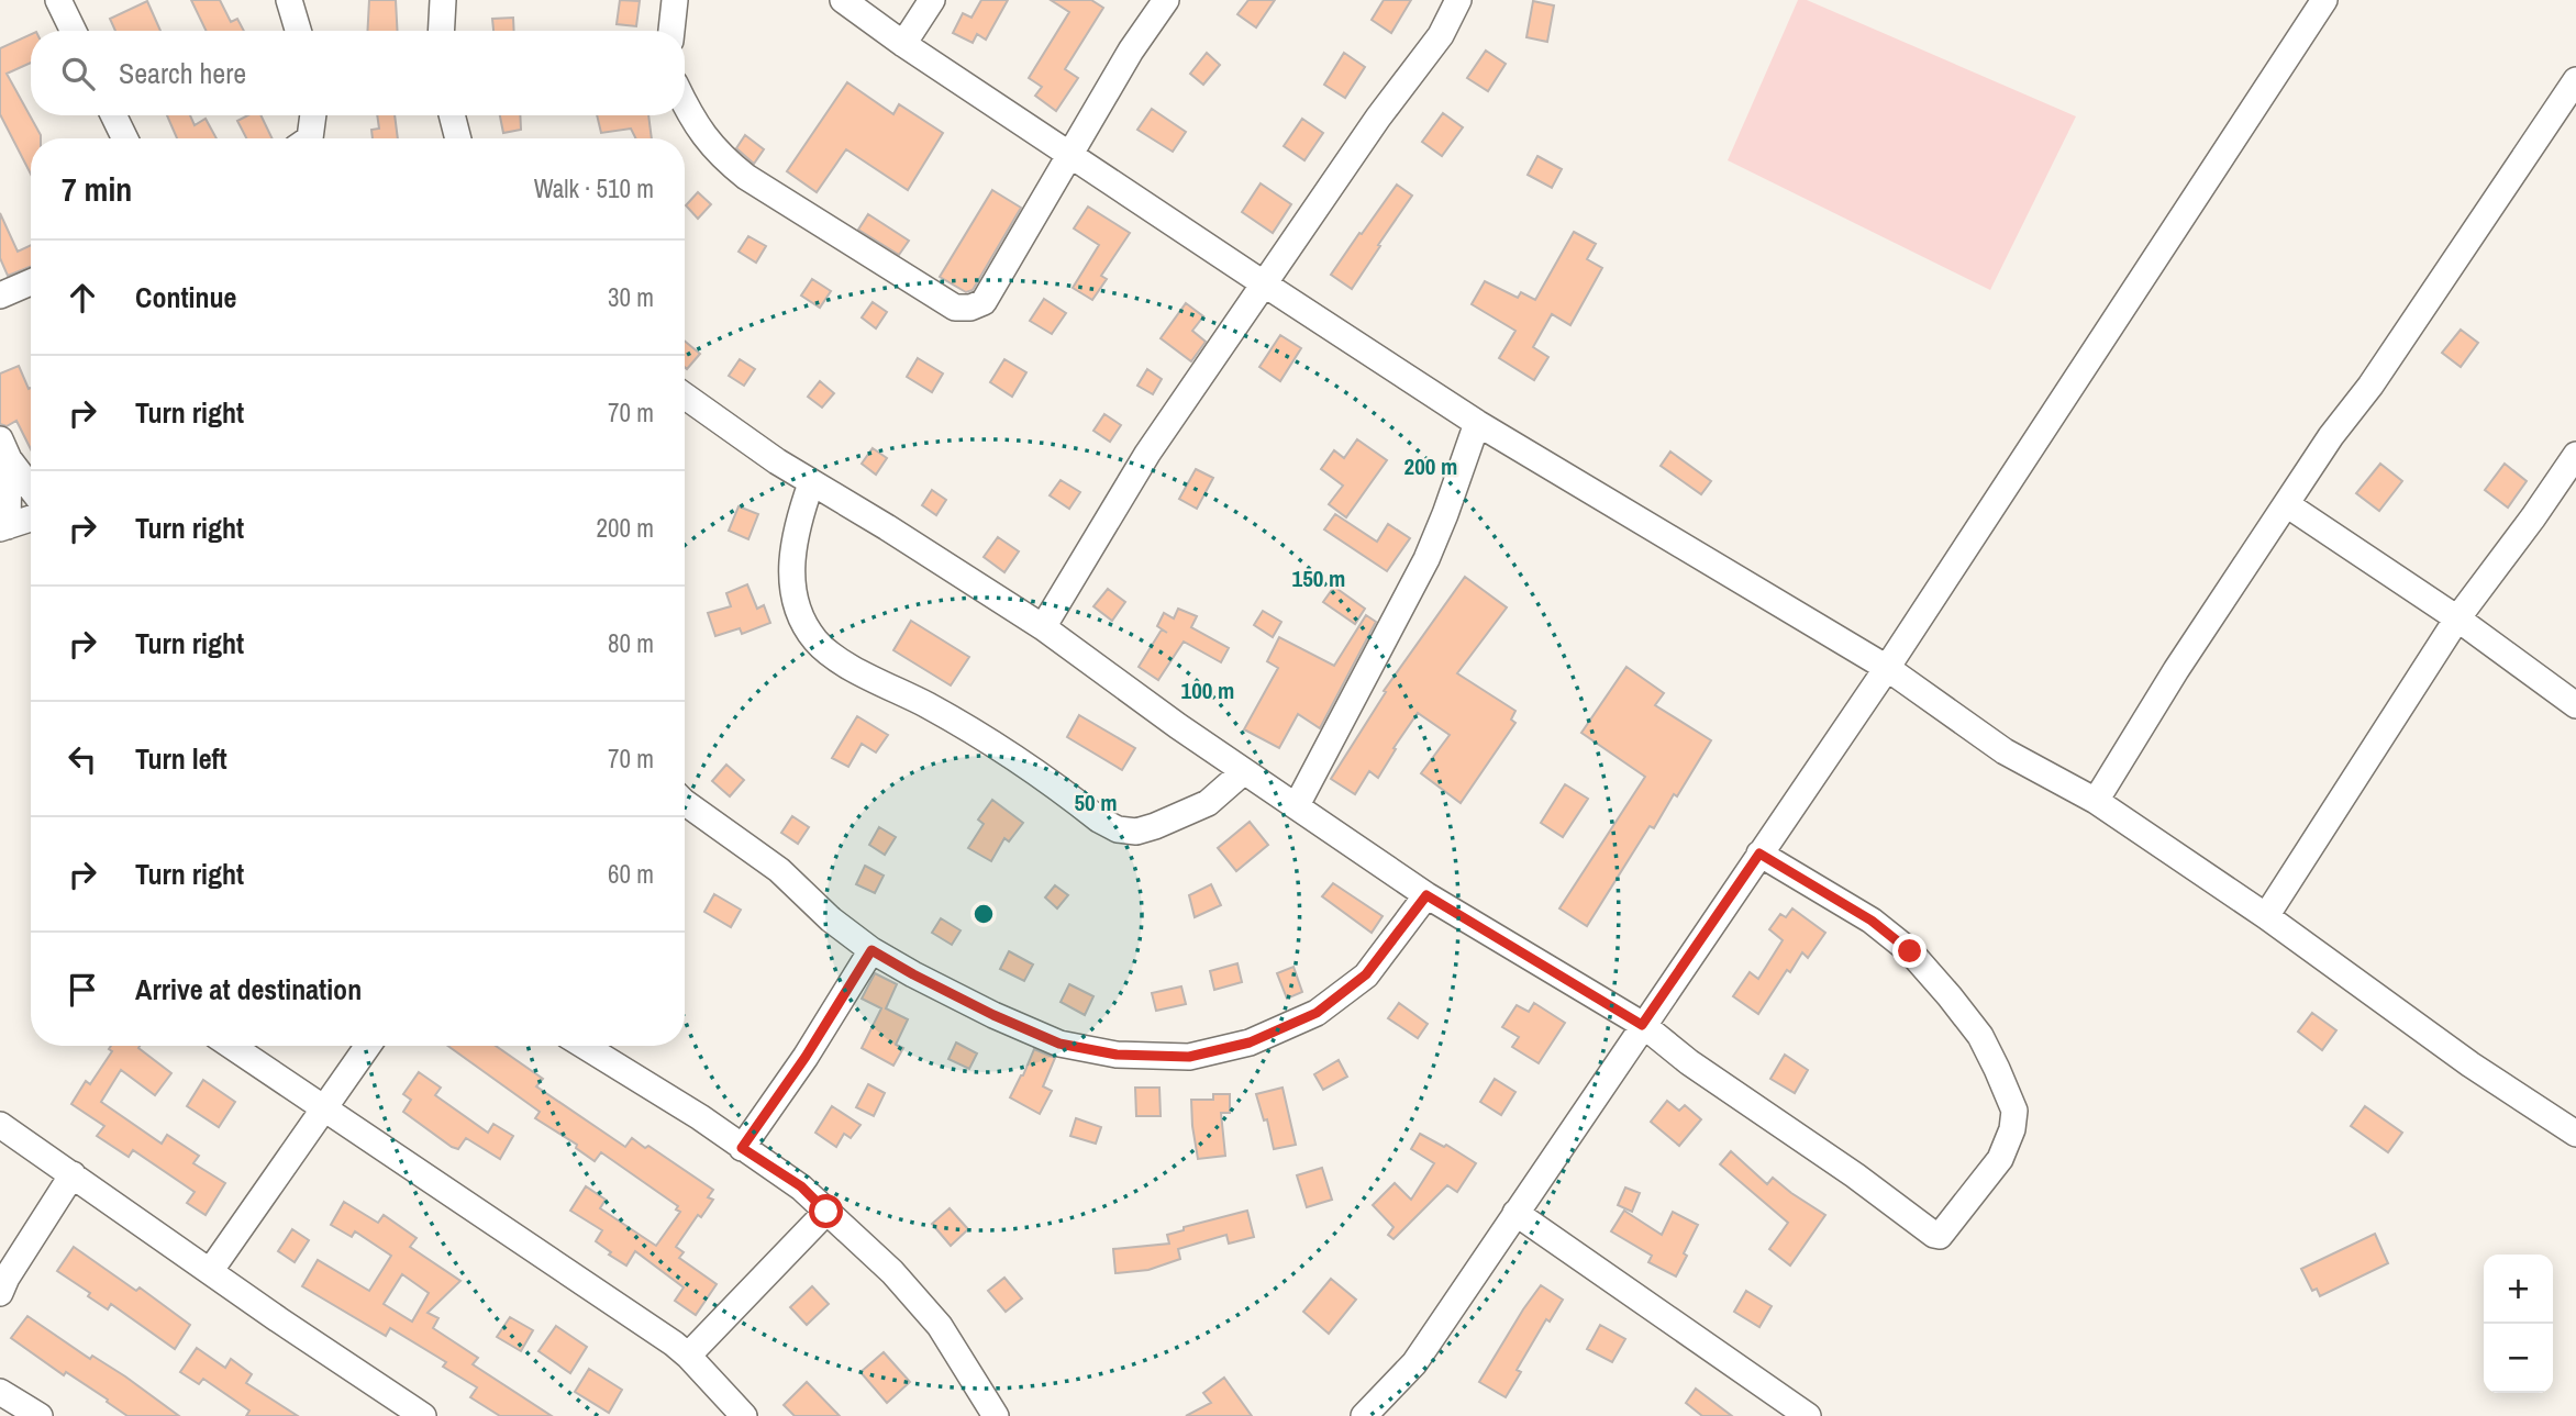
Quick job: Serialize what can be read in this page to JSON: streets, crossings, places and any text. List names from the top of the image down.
{
  "page": {
    "search": "Search here",
    "heading": ["7 min", "Walk · 510 m"],
    "list": [
      ["Continue", "30 m"],
      ["Turn right", "70 m"],
      ["Turn right", "200 m"],
      ["Turn right", "80 m"],
      ["Turn left", "70 m"],
      ["Turn right", "60 m"],
      "Arrive at destination"
    ],
    "map_buttons": ["+", "−"]
  },
  "rings": [
    "200 m",
    "150 m",
    "100 m",
    "50 m"
  ]
}
